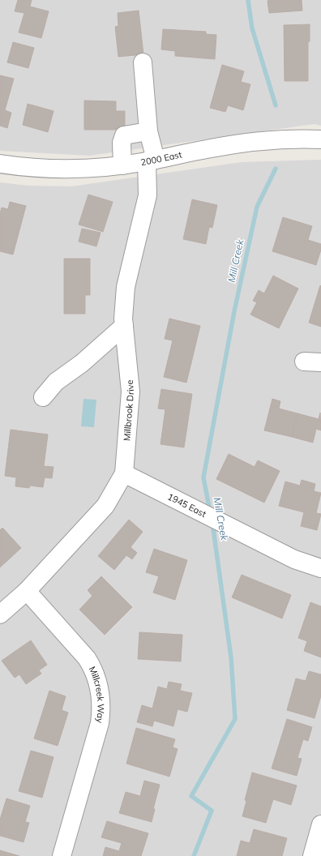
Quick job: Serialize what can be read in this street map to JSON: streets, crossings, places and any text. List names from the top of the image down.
{
  "streets": {
    "street": [
      "2000 East",
      "Millbrook Drive",
      "1945 East",
      "Millcreek Way"
    ]
  },
  "crossings": [
    ["2000 East", "Millbrook Drive"],
    ["Millbrook Drive", "1945 East"],
    ["Millbrook Drive", "Millcreek Way"]
  ],
  "water": ["Mill Creek"]
}
